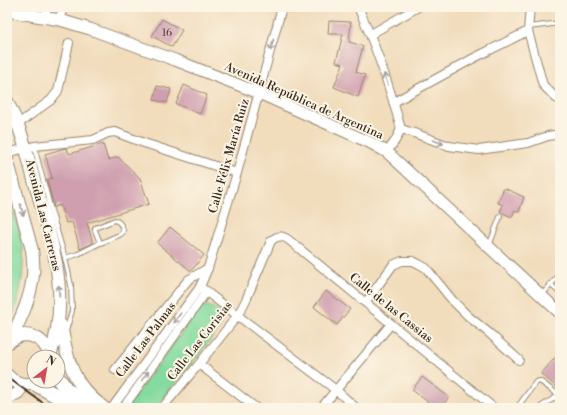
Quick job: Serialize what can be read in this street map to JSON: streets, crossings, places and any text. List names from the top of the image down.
{
  "streets": {
    "main road": ["Avenida República de Argentina", "Avenida Las Carreras"],
    "street": [
      "Calle Félix María Ruiz",
      "Calle de las Cassias",
      "Calle Las Palmas",
      "Calle Las Corisias"
    ]
  },
  "crossings": [
    ["Avenida República de Argentina", "Calle Félix María Ruiz"],
    ["Calle Félix María Ruiz", "Calle Las Palmas"],
    ["Calle de las Cassias", "Calle Las Corisias"]
  ],
  "house_numbers": ["16"],
  "north": "top right"
}
